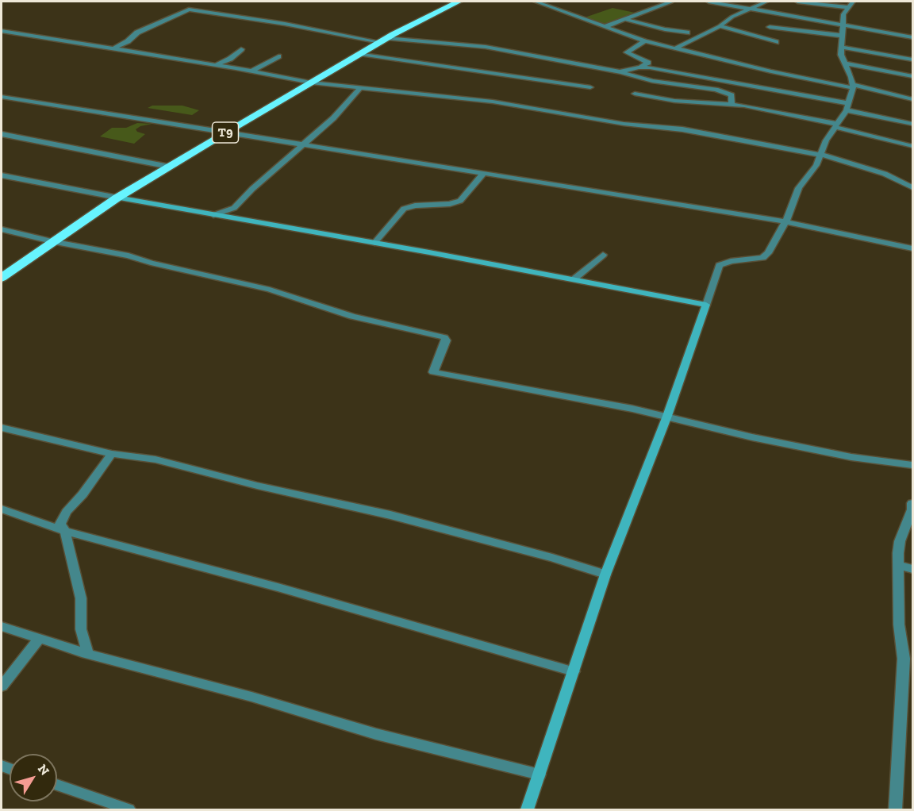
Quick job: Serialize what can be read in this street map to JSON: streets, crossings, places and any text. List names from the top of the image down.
{
  "streets": {
    "highway": ["T9"]
  },
  "north": "top right"
}
